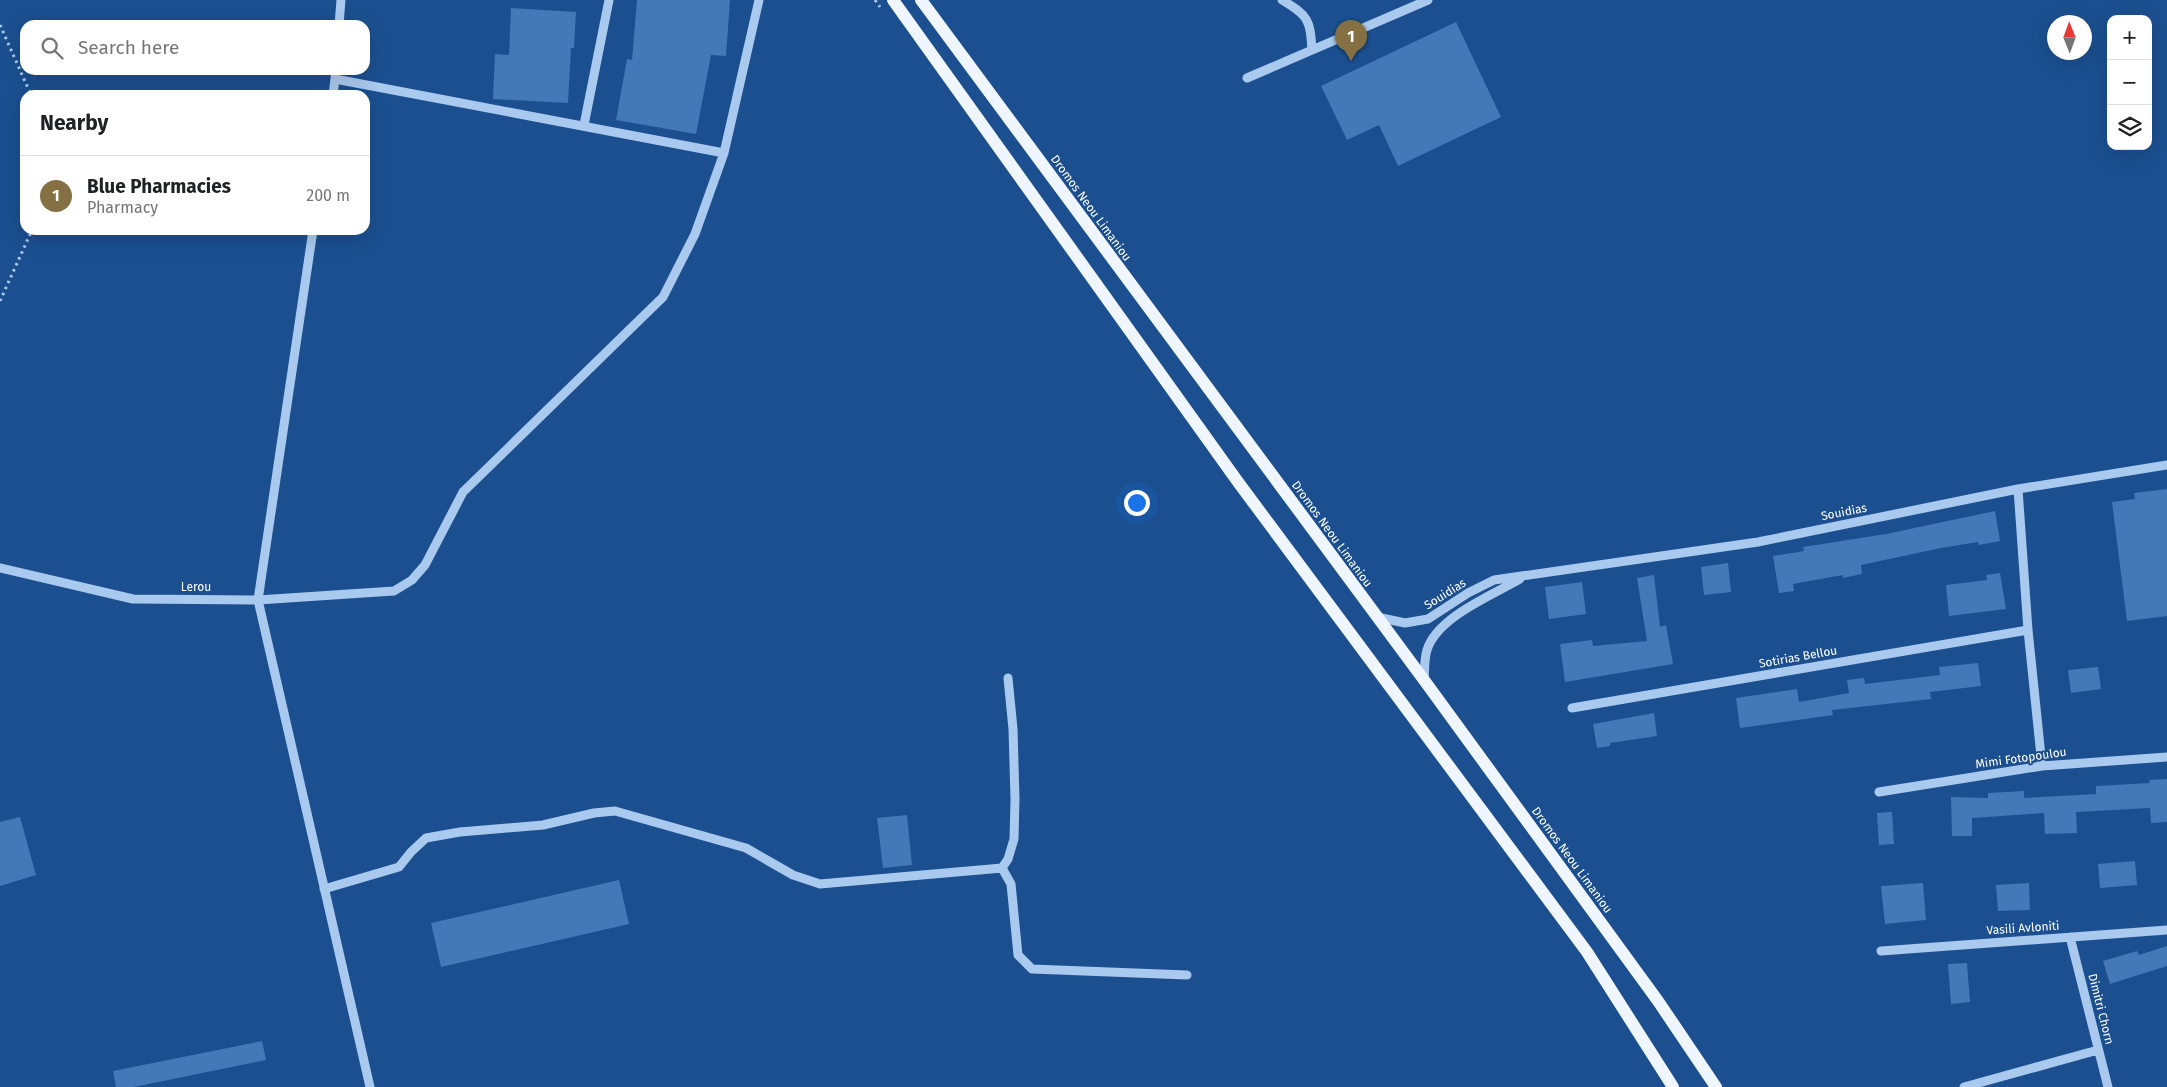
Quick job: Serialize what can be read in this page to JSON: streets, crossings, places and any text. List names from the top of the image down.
{
  "streets": {
    "main road": ["Dromos Neou Limaniou"],
    "street": [
      "Souidias",
      "Lerou",
      "Sotirias Bellou",
      "Mimi Fotopoulou",
      "Vasili Avloniti",
      "Dimitri Chorn"
    ]
  },
  "crossings": [
    ["Dromos Neou Limaniou", "Souidias"],
    ["Vasili Avloniti", "Dimitri Chorn"]
  ],
  "north": "top",
  "page": {
    "map_buttons": ["+", "−"],
    "pins": "1",
    "search": "Search here",
    "heading": "Nearby",
    "list": [
      {
        "mark": "1",
        "name": "Blue Pharmacies",
        "note": "Pharmacy",
        "value": "200 m"
      }
    ]
  }
}
